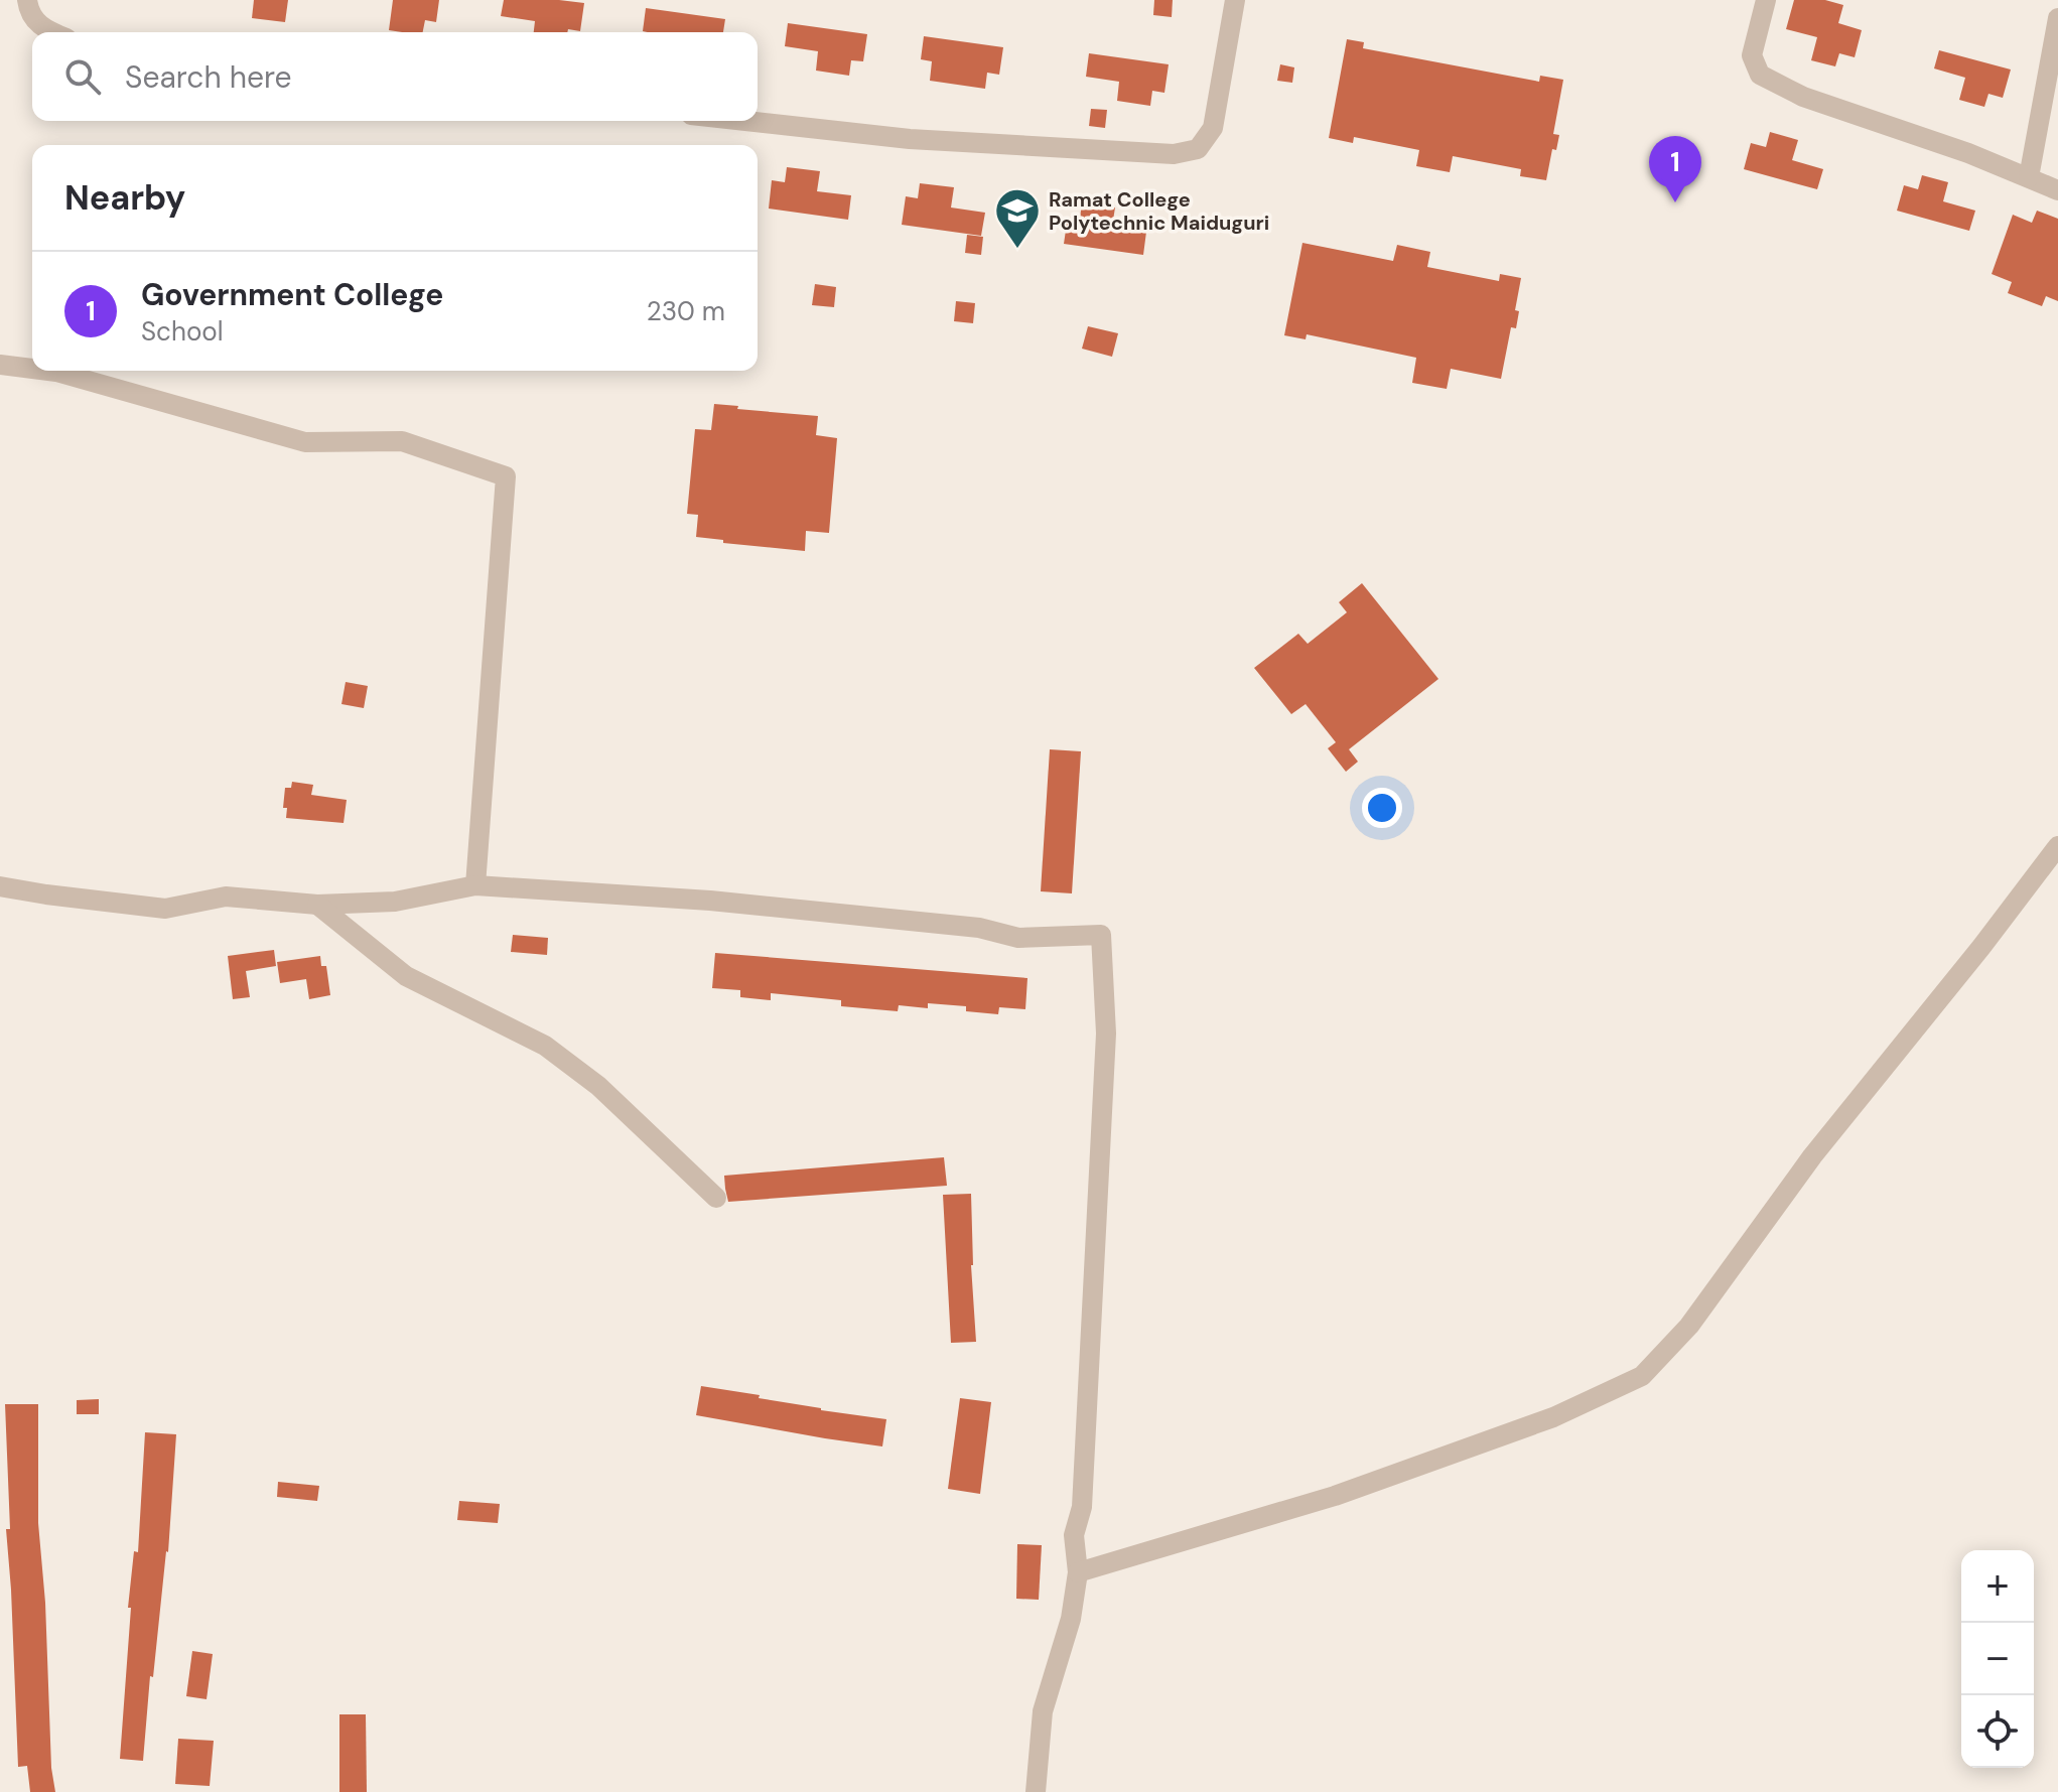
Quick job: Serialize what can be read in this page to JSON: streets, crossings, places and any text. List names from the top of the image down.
{
  "places": {
    "school or university": ["Ramat College Polytechnic Maiduguri"]
  },
  "page": {
    "search": "Search here",
    "pins": "1",
    "heading": "Nearby",
    "list": [
      {
        "mark": "1",
        "name": "Government College",
        "note": "School",
        "value": "230 m"
      }
    ],
    "map_buttons": ["+", "−"]
  }
}
